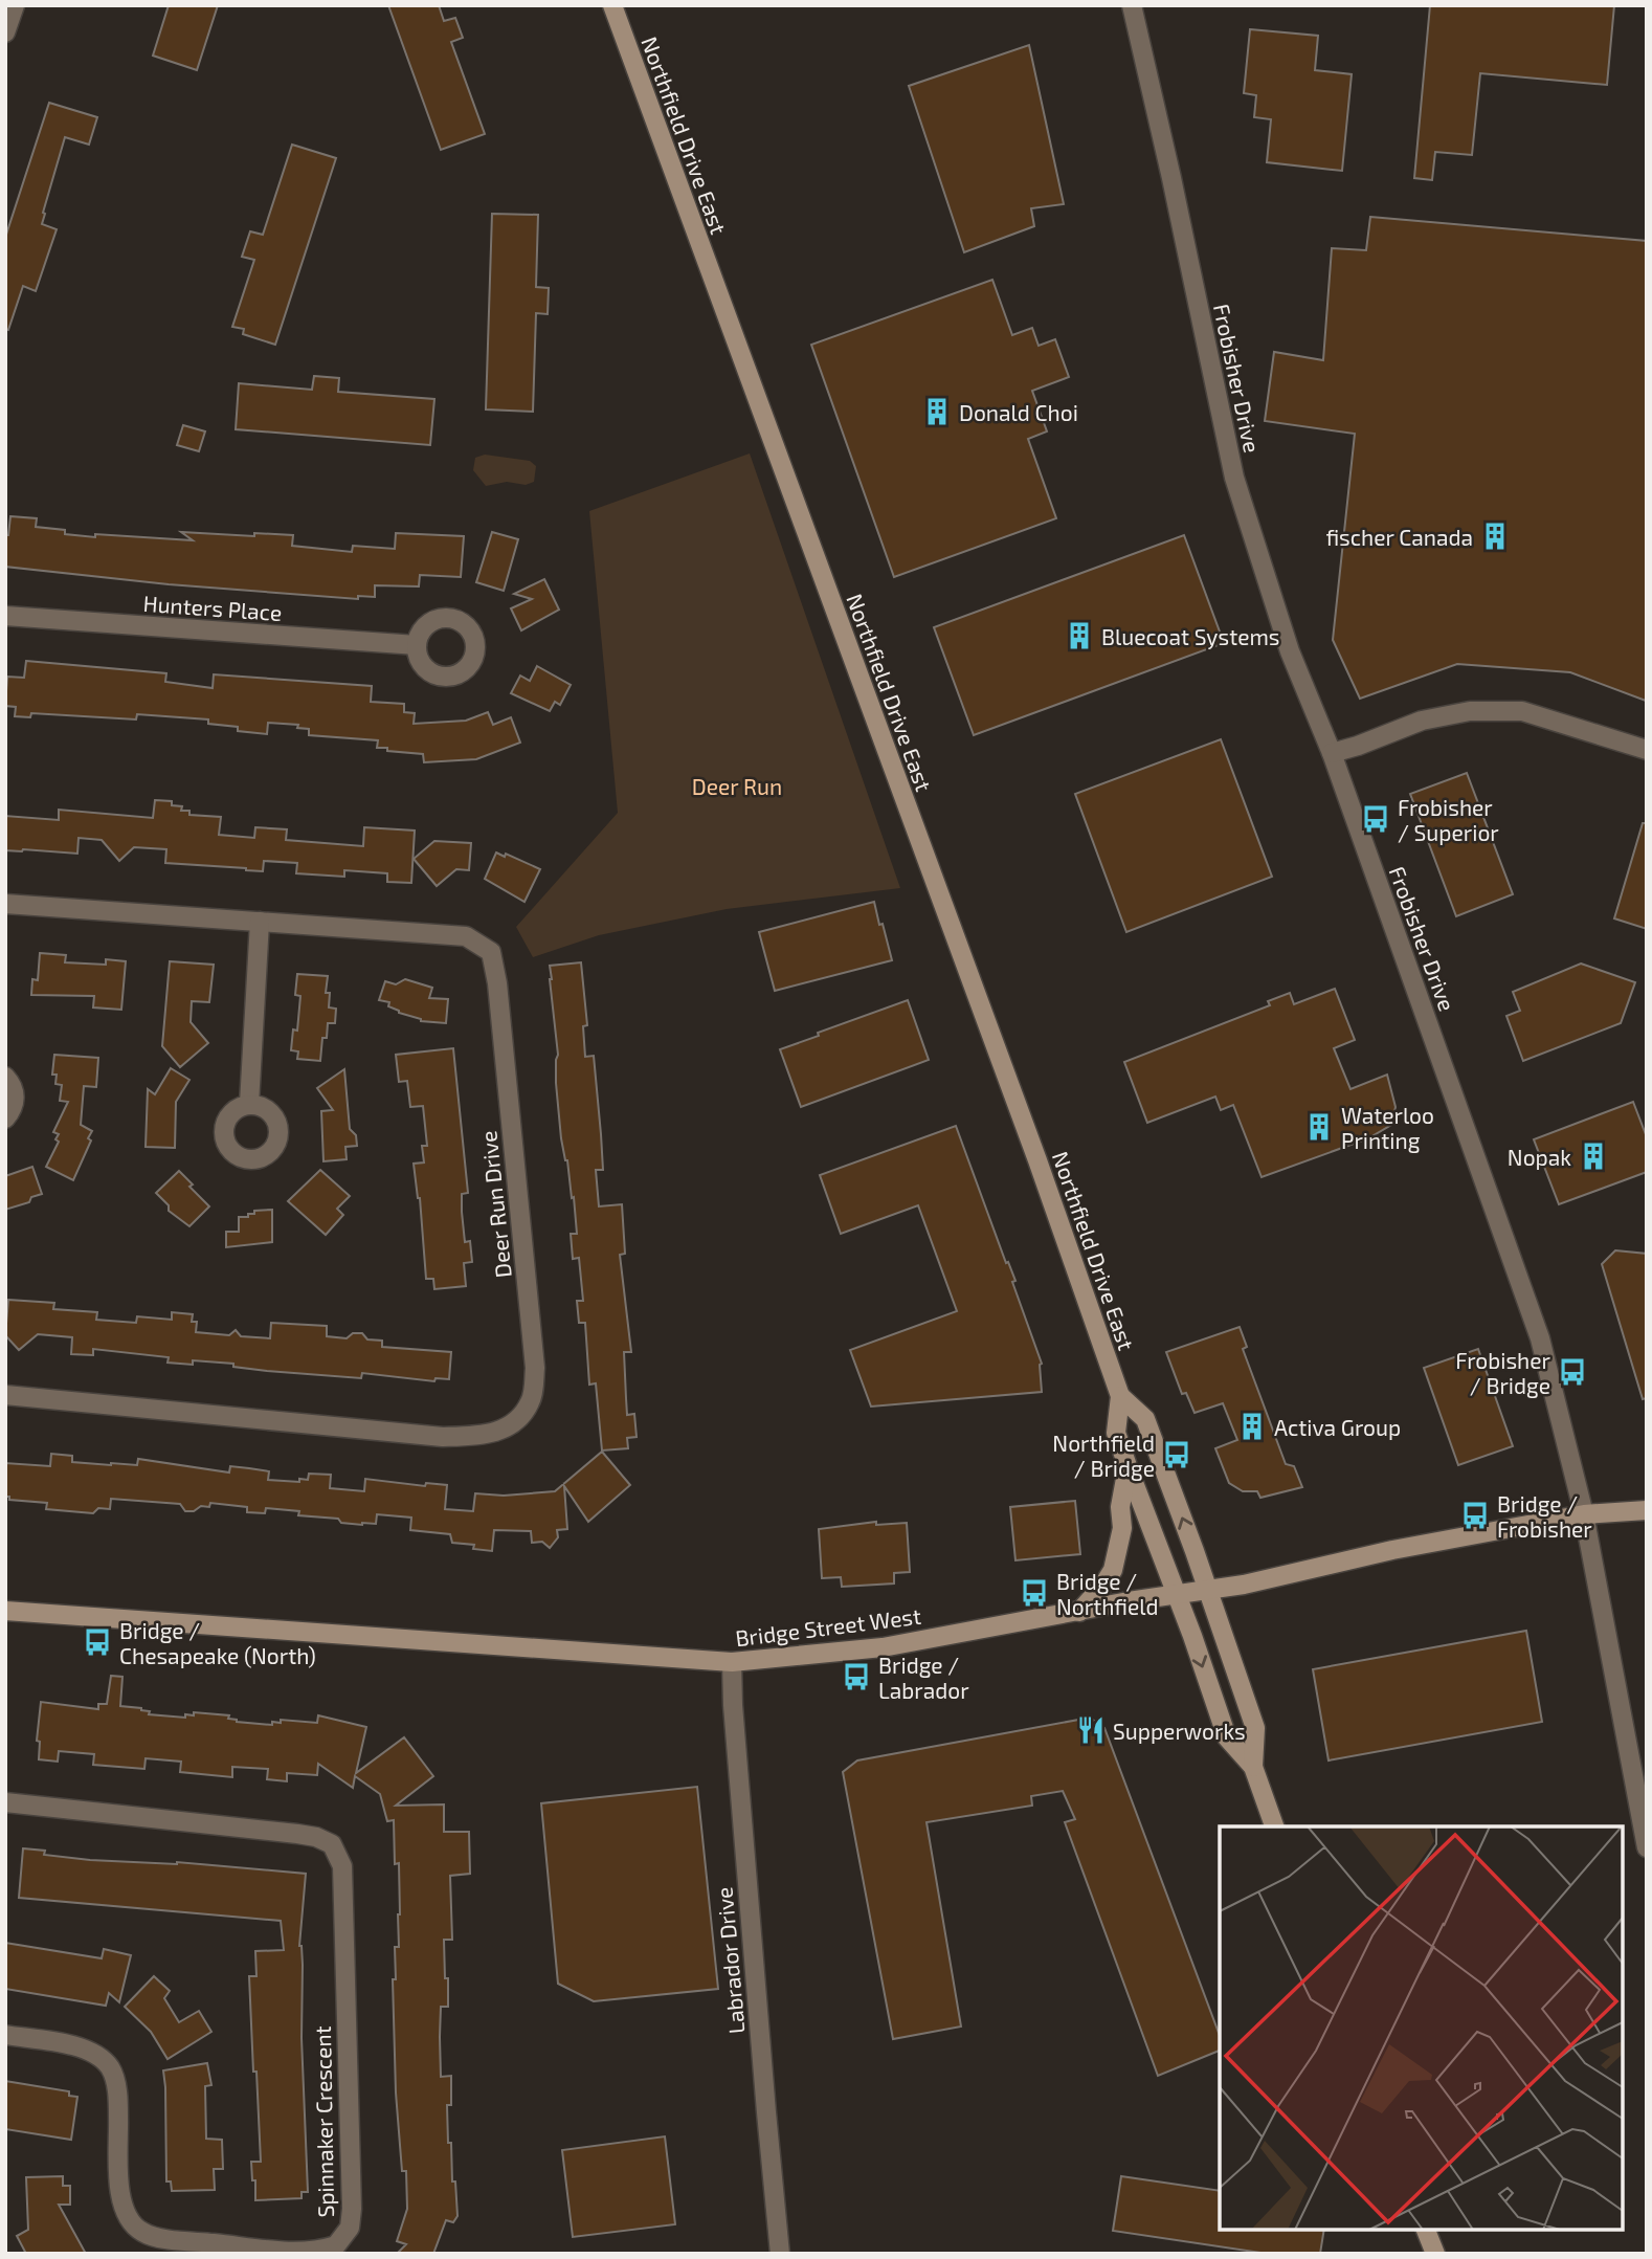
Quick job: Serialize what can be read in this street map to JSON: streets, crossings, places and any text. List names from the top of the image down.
{
  "streets": {
    "main road": ["Northfield Drive East", "Bridge Street West"],
    "street": [
      "Frobisher Drive",
      "Hunters Place",
      "Deer Run Drive",
      "Labrador Drive",
      "Spinnaker Crescent"
    ]
  },
  "crossings": [
    ["Northfield Drive East", "Bridge Street West"],
    ["Frobisher Drive", "Bridge Street West"],
    ["Bridge Street West", "Labrador Drive"]
  ],
  "parks": ["Deer Run"],
  "places": {
    "building": [
      "Donald Choi",
      "fischer Canada",
      "Bluecoat Systems",
      "Waterloo Printing",
      "Nopak",
      "Activa Group"
    ],
    "bus stop": [
      "Frobisher / Superior",
      "Frobisher / Bridge",
      "Northfield / Bridge",
      "Bridge / Frobisher",
      "Bridge / Northfield",
      "Bridge / Chesapeake (North)",
      "Bridge / Labrador"
    ],
    "restaurant": ["Supperworks"]
  }
}
